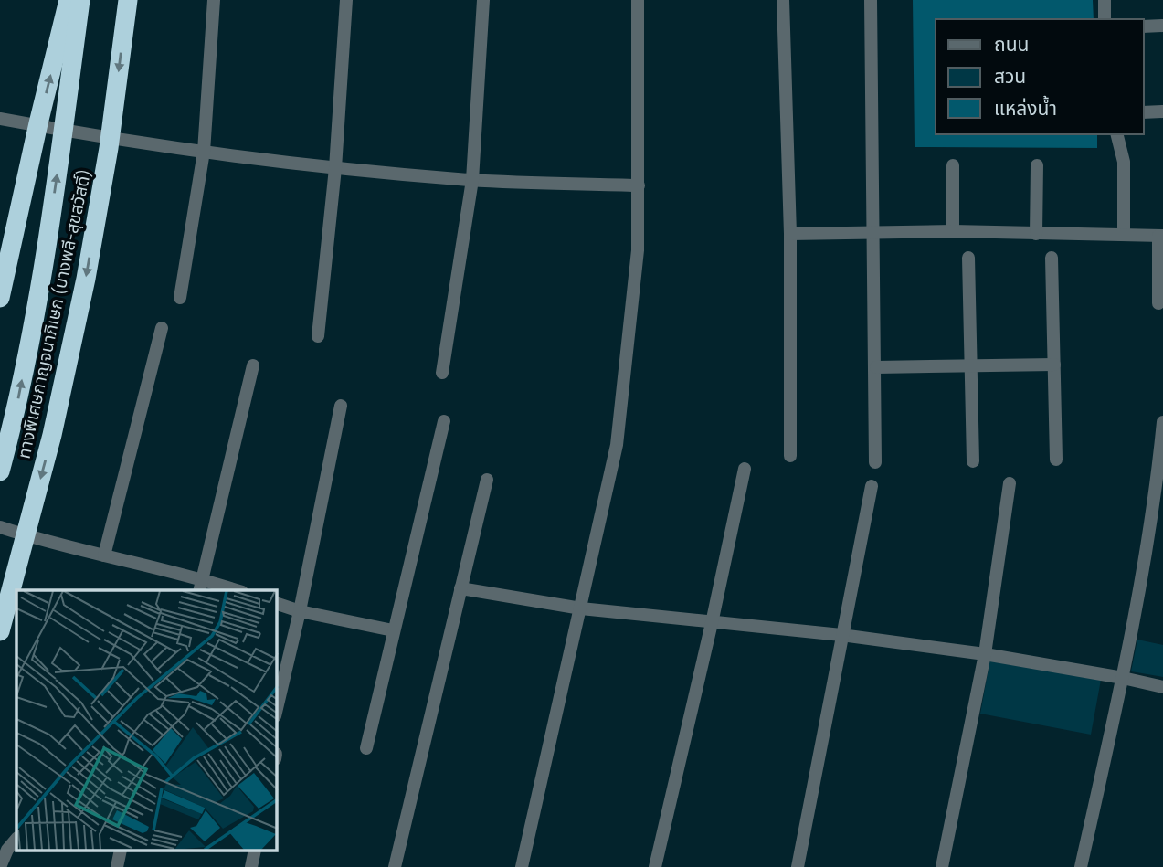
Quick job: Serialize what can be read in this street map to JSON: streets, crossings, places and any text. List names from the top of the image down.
{
  "streets": {
    "highway": ["ทางพิเศษกาญจนาภิเษก (บางพลี-สุขสวัสดิ์)"]
  },
  "legend": ["ถนน", "สวน", "แหล่งน้ำ"]
}
